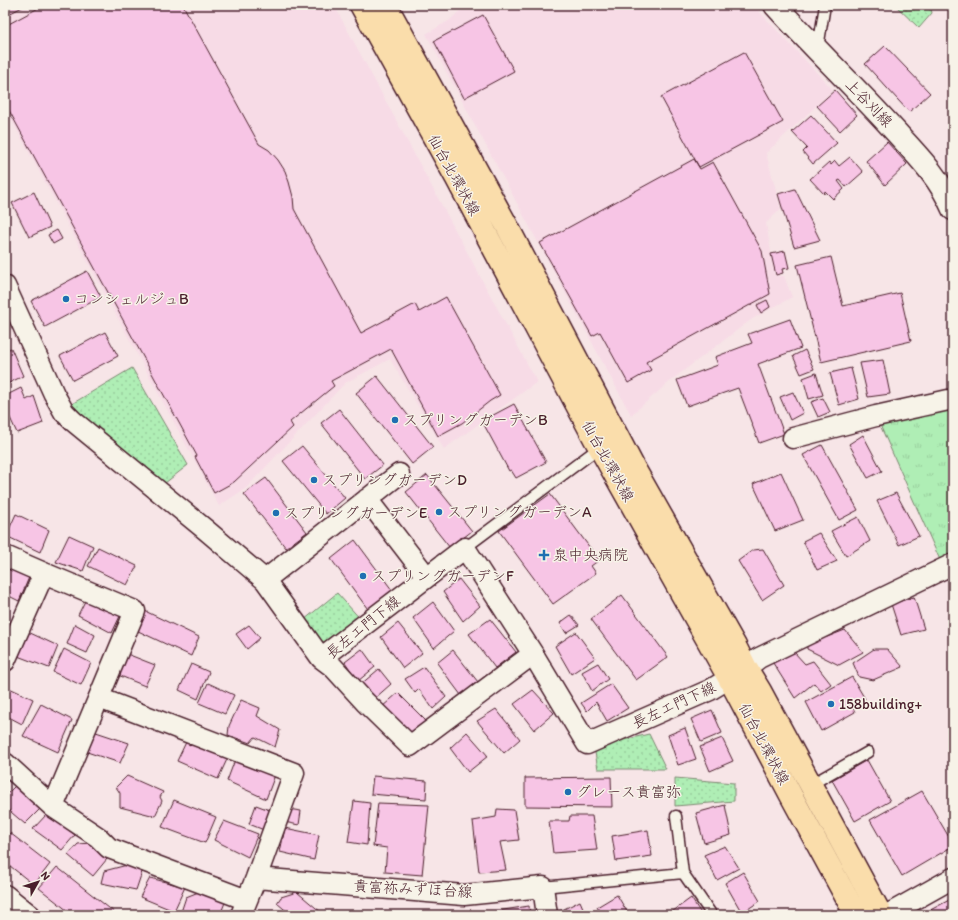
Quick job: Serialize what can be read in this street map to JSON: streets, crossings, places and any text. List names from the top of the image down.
{
  "streets": {
    "main road": ["仙台北環状線"],
    "street": ["上谷刈線", "長左エ門下線", "貴富祢みずほ台線"]
  },
  "crossings": [
    ["仙台北環状線", "長左エ門下線"]
  ],
  "places": {
    "other": [
      "コンシェルジュB",
      "スプリングガーデンB",
      "スプリングガーデンD",
      "スプリングガーデンA",
      "スプリングガーデンE",
      "スプリングガーデンF",
      "158building+",
      "グレース貴富弥"
    ],
    "health": ["泉中央病院"]
  },
  "north": "top right"
}
